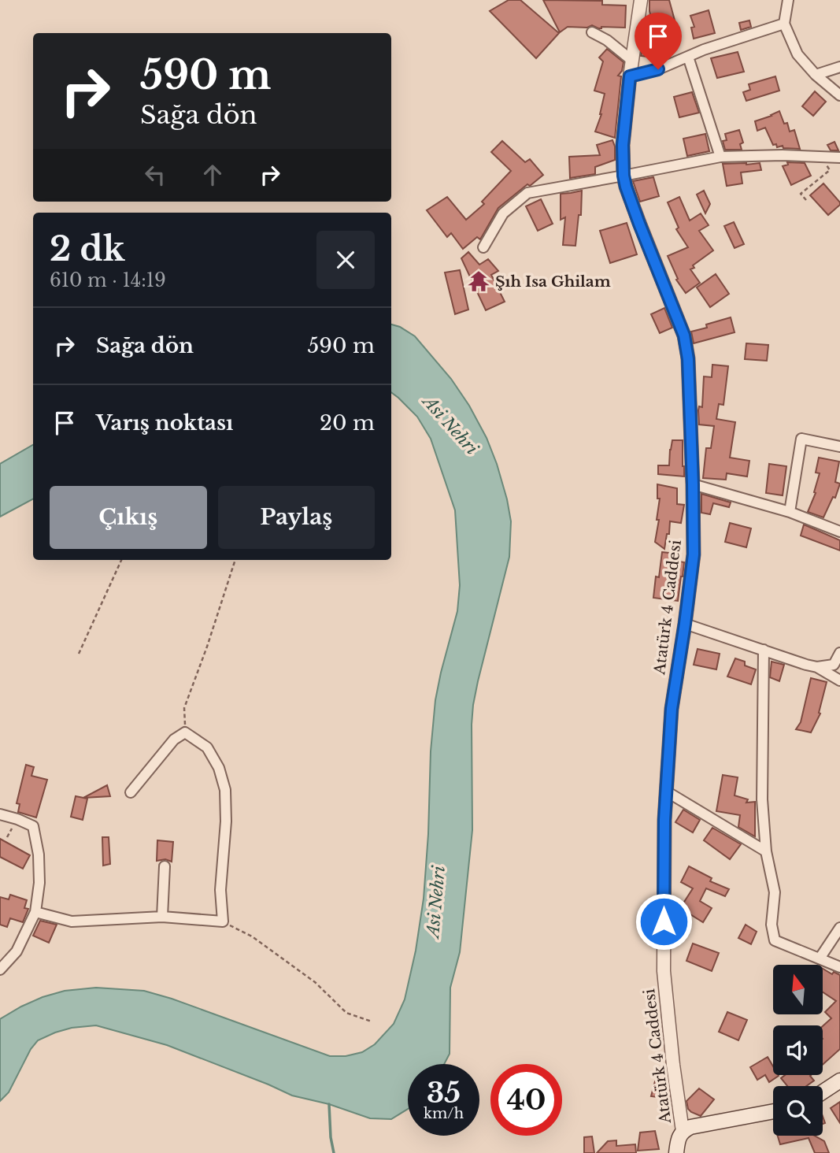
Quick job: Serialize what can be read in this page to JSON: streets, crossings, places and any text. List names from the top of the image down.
{
  "streets": {
    "street": ["Atatürk 4 Caddesi"]
  },
  "water": ["Asi Nehri"],
  "places": {
    "temple": ["Şıh Isa Ghilam"]
  },
  "north": "top",
  "page": {
    "turn": ["590 m", "Sağa dön"],
    "heading": ["2 dk", "610 m · 14:19"],
    "list": [
      {
        "name": "Sağa dön",
        "value": "590 m"
      },
      {
        "name": "Varış noktası",
        "value": "20 m"
      }
    ],
    "buttons": ["Çıkış", "Paylaş"],
    "speed": "35 km/h",
    "limit": "40"
  }
}
